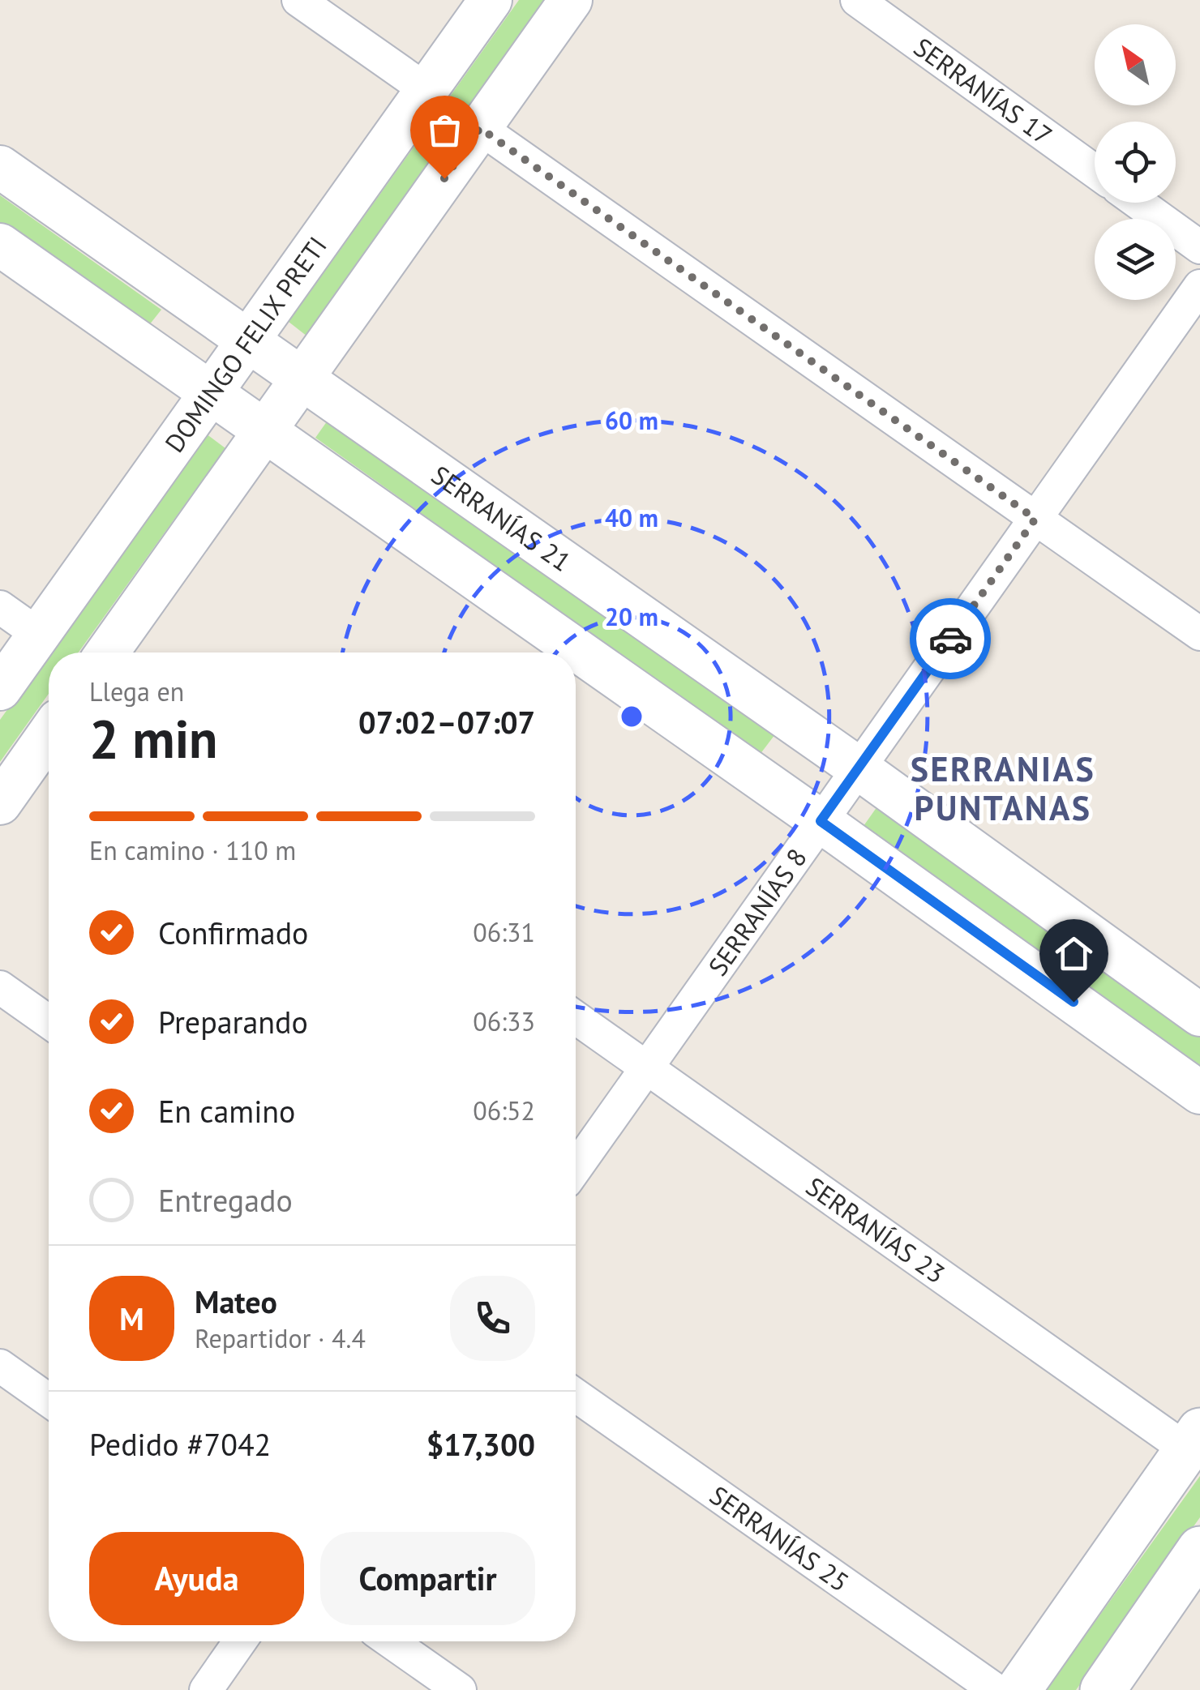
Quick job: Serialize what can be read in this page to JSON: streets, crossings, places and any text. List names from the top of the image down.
{
  "streets": {
    "street": [
      "SERRANÍAS 17",
      "DOMINGO FELIX PRETI",
      "SERRANÍAS 21",
      "SERRANÍAS 8",
      "SERRANÍAS 23",
      "SERRANÍAS 25"
    ]
  },
  "crossings": [
    ["DOMINGO FELIX PRETI", "SERRANÍAS 21"],
    ["SERRANÍAS 21", "SERRANÍAS 8"],
    ["SERRANÍAS 8", "SERRANÍAS 23"]
  ],
  "districts": ["SERRANIAS PUNTANAS"],
  "north": "top left",
  "page": {
    "heading": ["2 min", "Llega en", "07:02–07:07"],
    "panel": [
      "Mateo",
      "Repartidor · 4.4",
      "Pedido #7042",
      "$17,300"
    ],
    "bar": "En camino · 110 m",
    "list": [
      ["Confirmado", "06:31"],
      ["Preparando", "06:33"],
      ["En camino", "06:52"],
      "Entregado"
    ],
    "round": "M",
    "buttons": ["Ayuda", "Compartir"]
  },
  "rings": ["60 m", "40 m", "20 m"]
}
